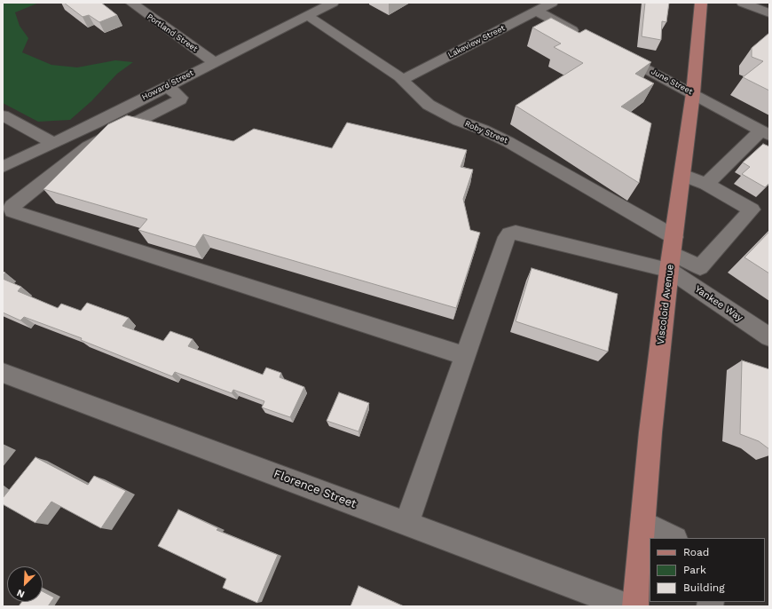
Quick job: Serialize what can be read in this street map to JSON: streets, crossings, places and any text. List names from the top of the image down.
{
  "streets": {
    "main road": ["Viscoloid Avenue"],
    "street": [
      "Portland Street",
      "Lakeview Street",
      "June Street",
      "Howard Street",
      "Roby Street",
      "Yankee Way",
      "Florence Street"
    ]
  },
  "crossings": [
    ["Portland Street", "Howard Street"],
    ["Lakeview Street", "Roby Street"],
    ["June Street", "Viscoloid Avenue"],
    ["Howard Street", "Roby Street"],
    ["Roby Street", "Yankee Way"],
    ["Roby Street", "Viscoloid Avenue"],
    ["Yankee Way", "Viscoloid Avenue"]
  ],
  "legend": ["Road", "Park", "Building"],
  "north": "bottom left"
}
